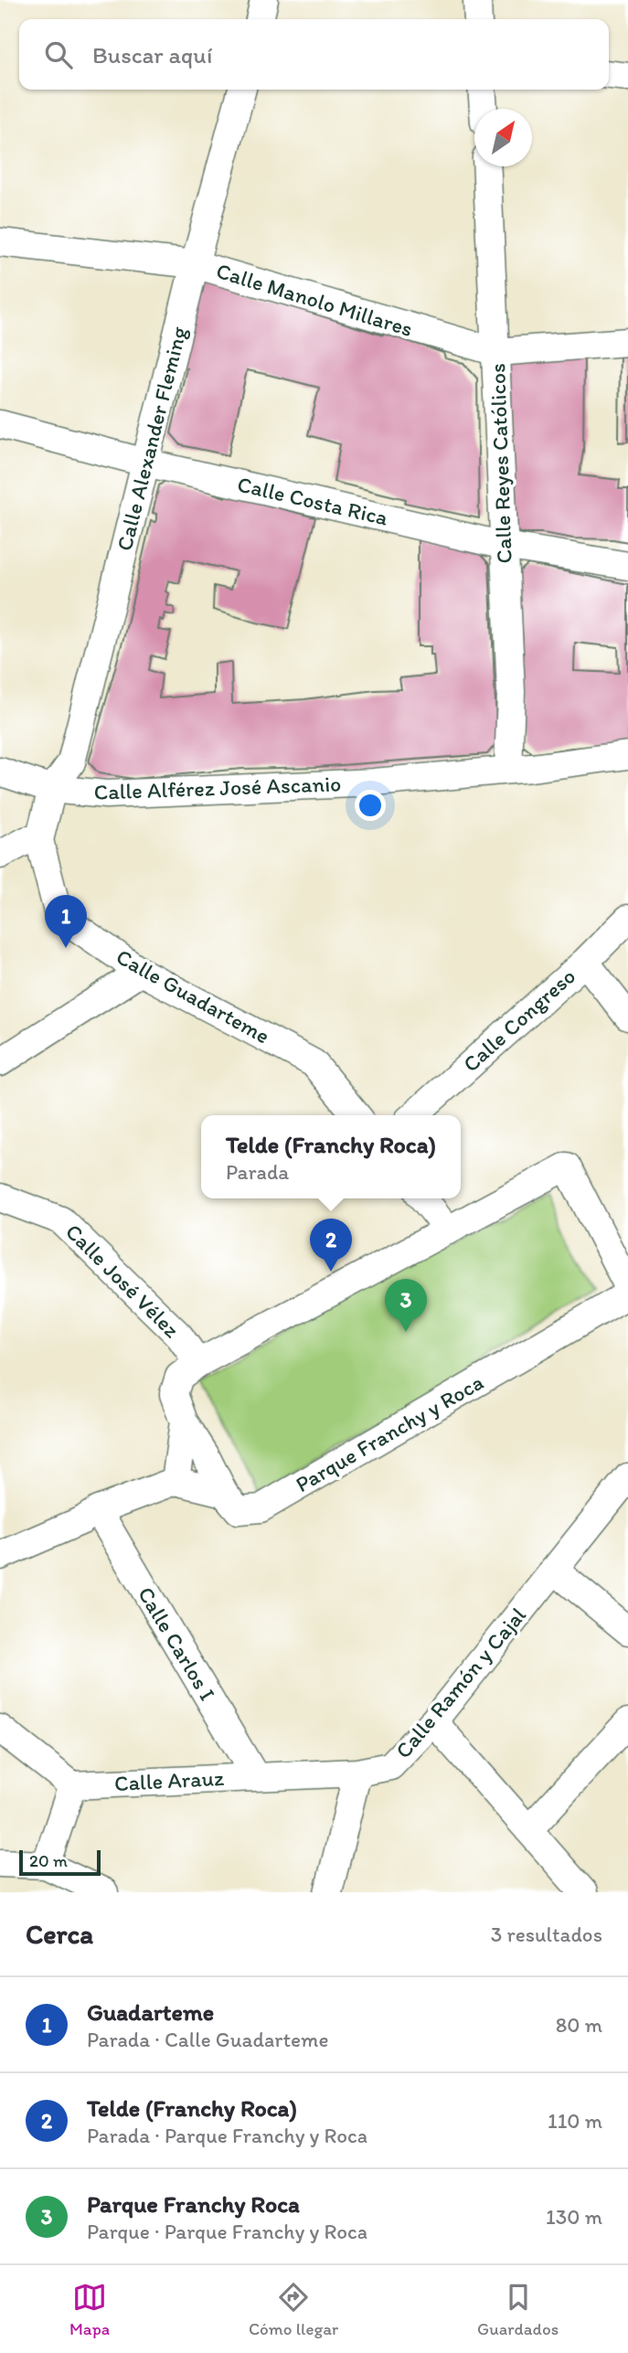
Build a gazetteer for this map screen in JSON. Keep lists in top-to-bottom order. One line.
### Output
{"streets":{"street":["Calle Manolo Millares","Calle Alexander Fleming","Calle Reyes Católicos","Calle Costa Rica","Calle Alférez José Ascanio","Calle Guadarteme","Calle Congreso","Calle José Vélez","Parque Franchy y Roca","Calle Carlos I","Calle Ramón y Cajal","Calle Arauz"]},"crossings":[["Calle Manolo Millares","Calle Alexander Fleming"],["Calle Manolo Millares","Calle Reyes Católicos"],["Calle Alexander Fleming","Calle Costa Rica"],["Calle Alexander Fleming","Calle Alférez José Ascanio"],["Calle Alexander Fleming","Calle Guadarteme"],["Calle Reyes Católicos","Calle Costa Rica"],["Calle Reyes Católicos","Calle Alférez José Ascanio"],["Calle Alférez José Ascanio","Calle Guadarteme"],["Calle José Vélez","Parque Franchy y Roca"],["Calle Carlos I","Calle Arauz"],["Calle Ramón y Cajal","Calle Arauz"]],"scale_bar":"20 m","north":"top right","page":{"search":"Buscar aquí","pins":["1","2","3"],"popup":["Telde (Franchy Roca)","Parada"],"scale":"20 m","heading":["Cerca","3 resultados"],"list":[{"mark":"1","name":"Guadarteme","note":"Parada · Calle Guadarteme","value":"80 m"},{"mark":"2","name":"Telde (Franchy Roca)","note":"Parada · Parque Franchy y Roca","value":"110 m"},{"mark":"3","name":"Parque Franchy Roca","note":"Parque · Parque Franchy y Roca","value":"130 m"}],"nav":["Mapa","Cómo llegar","Guardados"]}}
